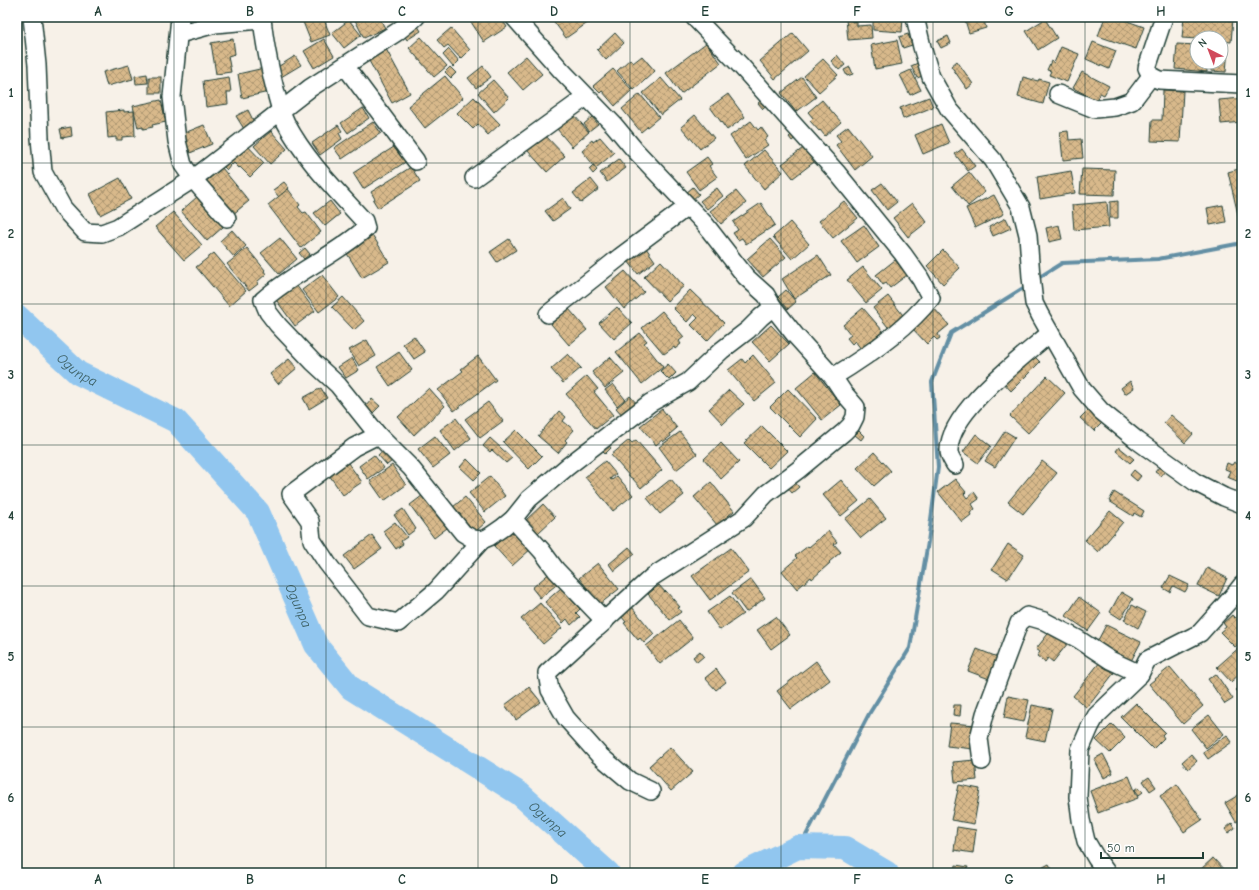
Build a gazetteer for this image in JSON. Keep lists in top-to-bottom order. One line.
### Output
{"water":["Ogunpa"],"scale_bar":"50 m","north":"top left","grid":{"columns":["A","B","C","D","E","F","G","H"],"rows":["1","2","3","4","5","6"]}}
